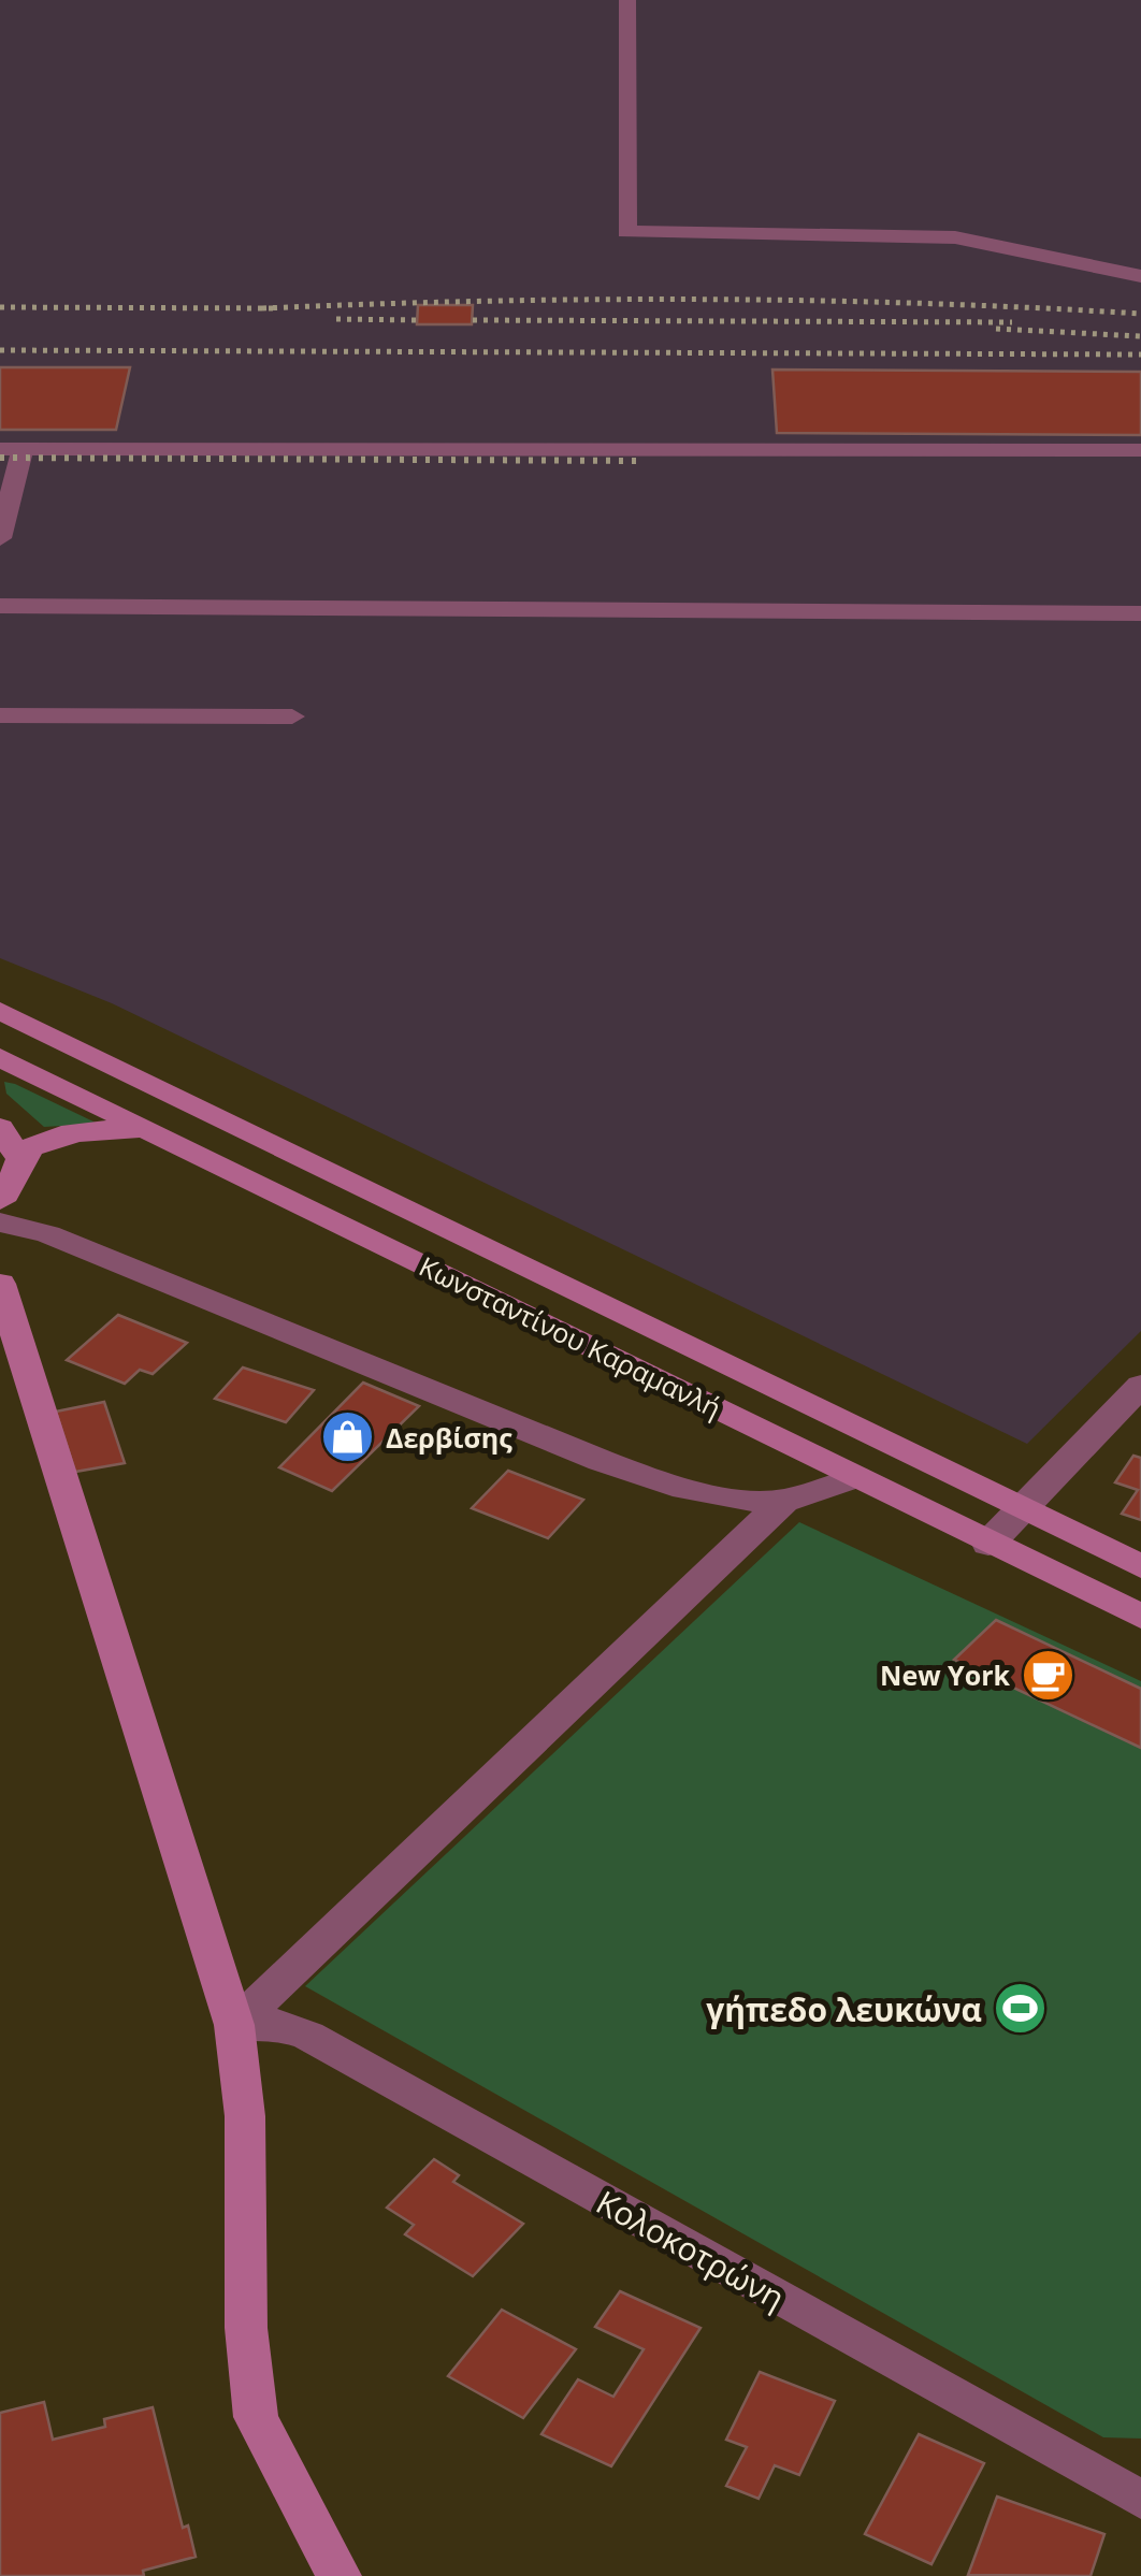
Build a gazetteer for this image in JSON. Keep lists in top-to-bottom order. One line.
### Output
{"streets":{"main road":["Κωνσταντίνου Καραμανλή"],"street":["Κολοκοτρώνη"]},"places":{"shop":["Δερβίσης"],"cafe":["New York"],"sports":["γήπεδο λευκώνα"]}}
